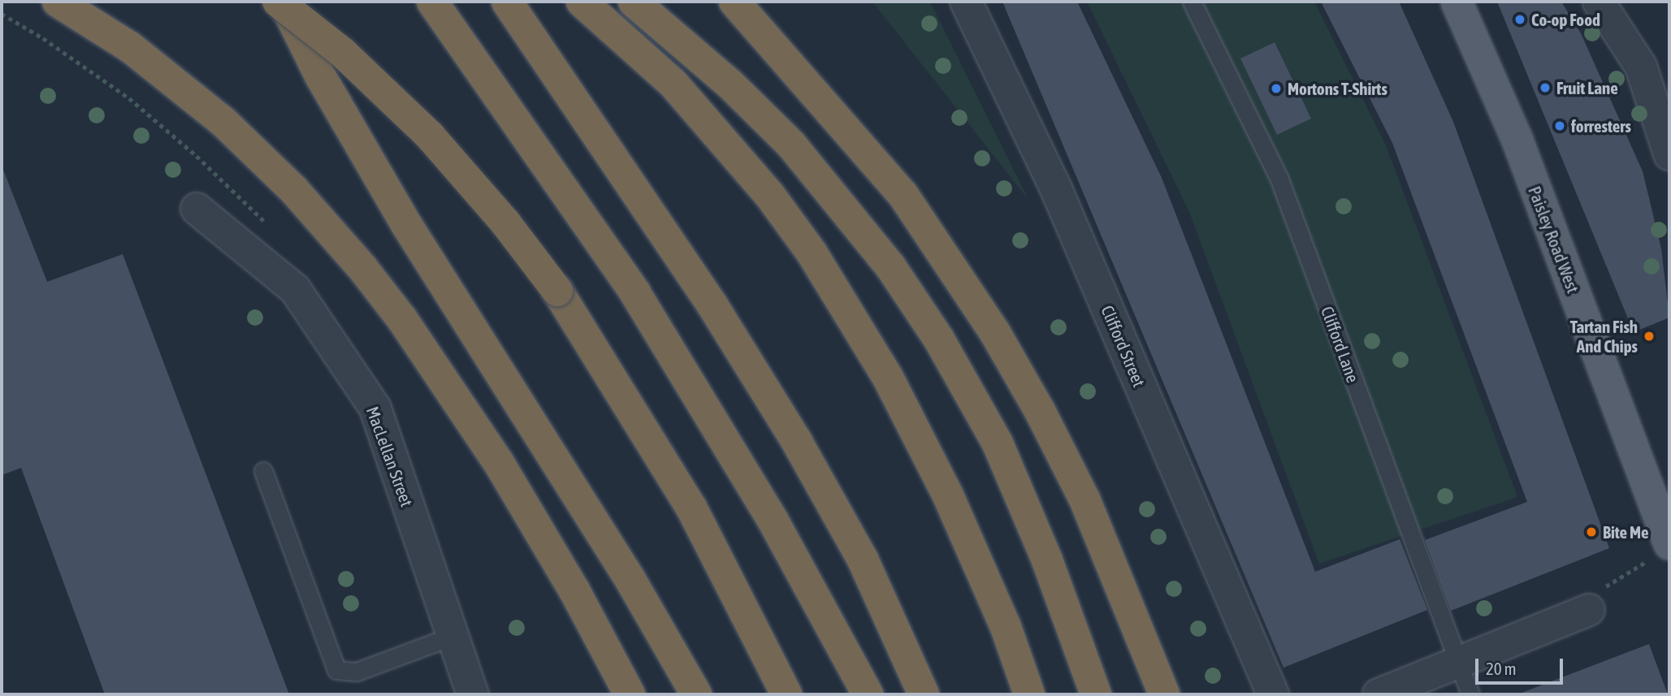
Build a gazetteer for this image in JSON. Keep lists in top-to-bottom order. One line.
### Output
{"streets":{"main road":["Paisley Road West"],"street":["Clifford Street","MacLellan Street"],"lane":["Clifford Lane"]},"places":["Co-op Food","Fruit Lane","Mortons T-Shirts","forresters","Tartan Fish And Chips","Bite Me"],"scale_bar":"20 m"}
